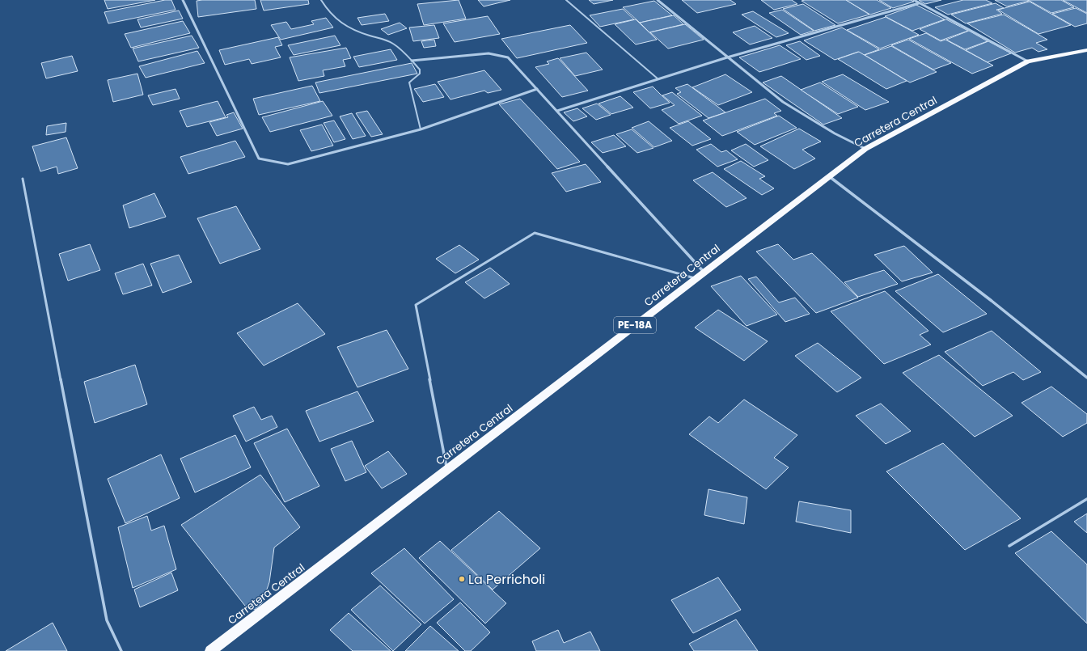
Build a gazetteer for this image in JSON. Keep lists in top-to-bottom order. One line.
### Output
{"streets":{"highway":["Carretera Central","PE-18A"]},"places":["La Perricholi"]}
